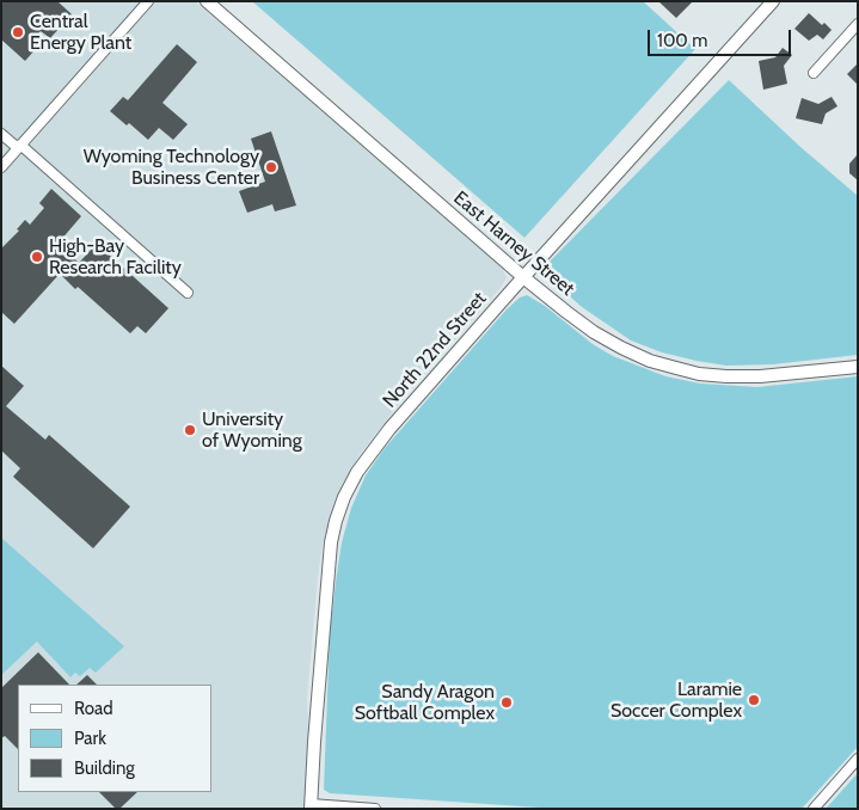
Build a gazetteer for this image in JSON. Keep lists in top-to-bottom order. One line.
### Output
{"streets":{"street":["East Harney Street","North 22nd Street"]},"crossings":[["East Harney Street","North 22nd Street"]],"places":["Central Energy Plant","Wyoming Technology Business Center","High-Bay Research Facility","University of Wyoming","Laramie Soccer Complex","Sandy Aragon Softball Complex"],"legend":["Road","Park","Building"],"scale_bar":"100 m"}
